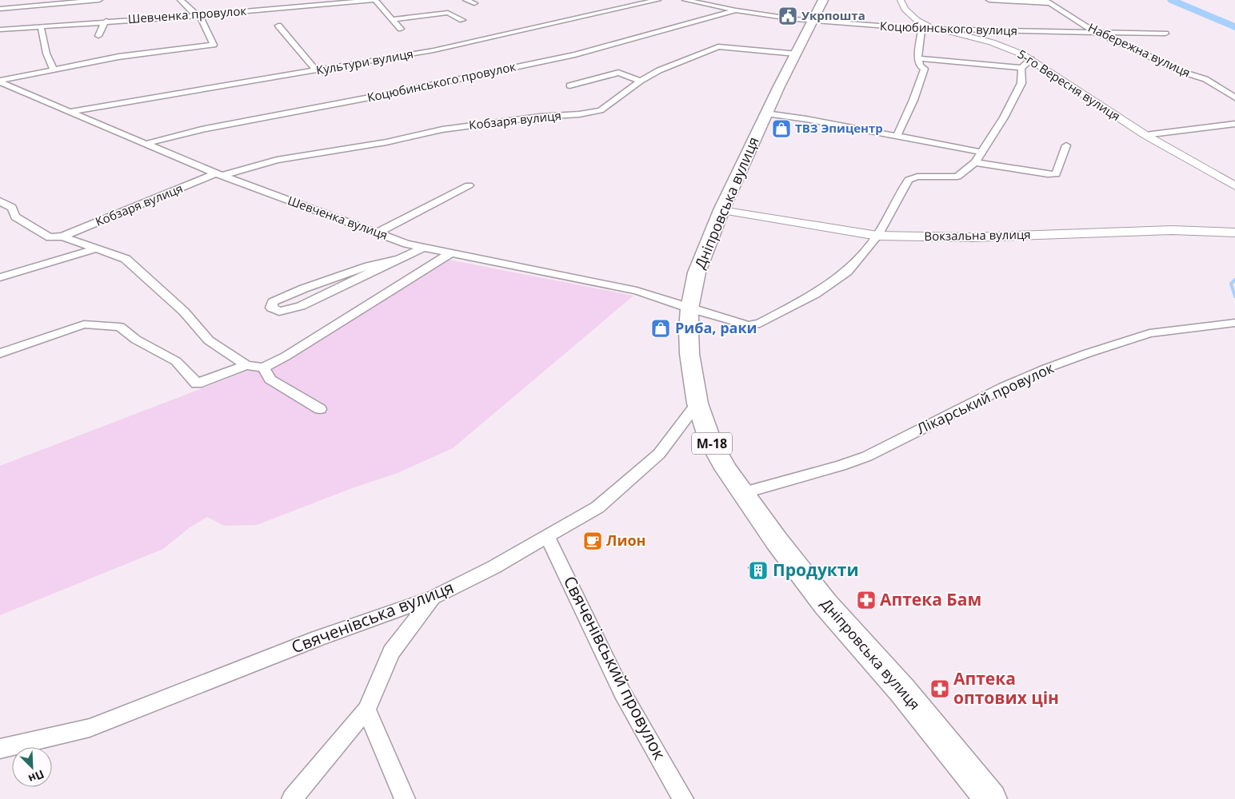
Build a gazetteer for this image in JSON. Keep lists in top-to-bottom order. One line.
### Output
{"streets":{"highway":["Дніпровська вулиця","М-18"],"street":["Шевченка провулок","Коцюбинського вулиця","Набережна вулиця","Культури вулиця","Коцюбинського провулок","5-го Вересня вулиця","Кобзаря вулиця","Шевченка вулиця","Вокзальна вулиця","Лікарський провулок","Свяченівська вулиця","Свяченівський провулок"]},"crossings":[["Коцюбинського вулиця","Набережна вулиця"],["Коцюбинського вулиця","Коцюбинського провулок"],["Коцюбинського вулиця","5-го Вересня вулиця"],["Коцюбинського вулиця","Дніпровська вулиця"],["Культури вулиця","Шевченка вулиця"],["Коцюбинського провулок","Шевченка вулиця"],["Кобзаря вулиця","Дніпровська вулиця"],["Кобзаря вулиця","Шевченка вулиця"],["Дніпровська вулиця","Шевченка вулиця"],["Дніпровська вулиця","Вокзальна вулиця"],["Дніпровська вулиця","Лікарський провулок"],["Дніпровська вулиця","Свяченівська вулиця"],["Свяченівська вулиця","Свяченівський провулок"]],"places":{"public building":["Укрпошта"],"shop":["ТВЗ Эпицентр","Риба, раки"],"cafe":["Лион"],"building":["Продукти"],"pharmacy":["Аптека Бам","Аптека оптових цін"]},"north":"bottom right"}
